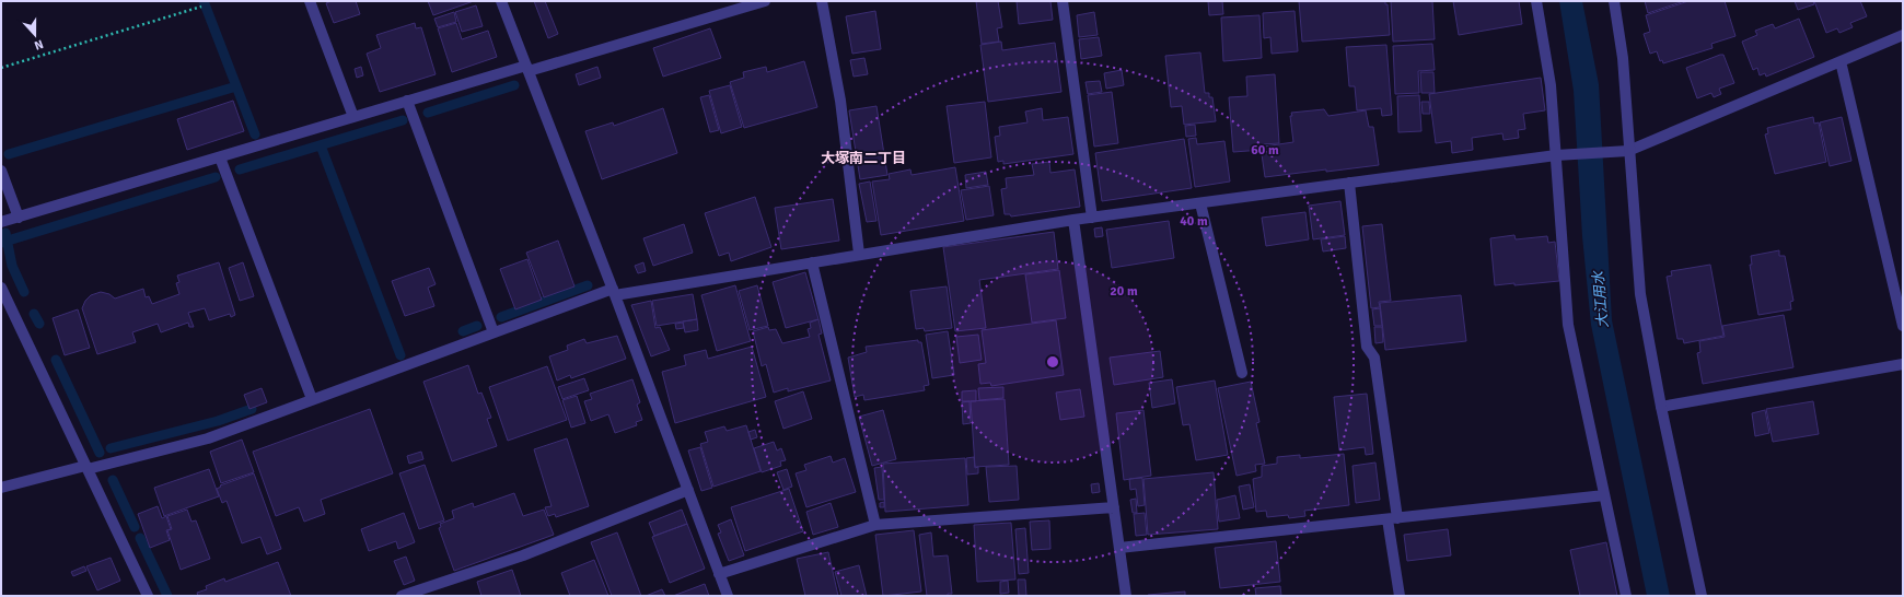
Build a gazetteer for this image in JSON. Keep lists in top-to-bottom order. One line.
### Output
{"districts":["大塚南二丁目"],"water":["大江用水"],"north":"bottom","rings":["60 m","40 m","20 m"]}
